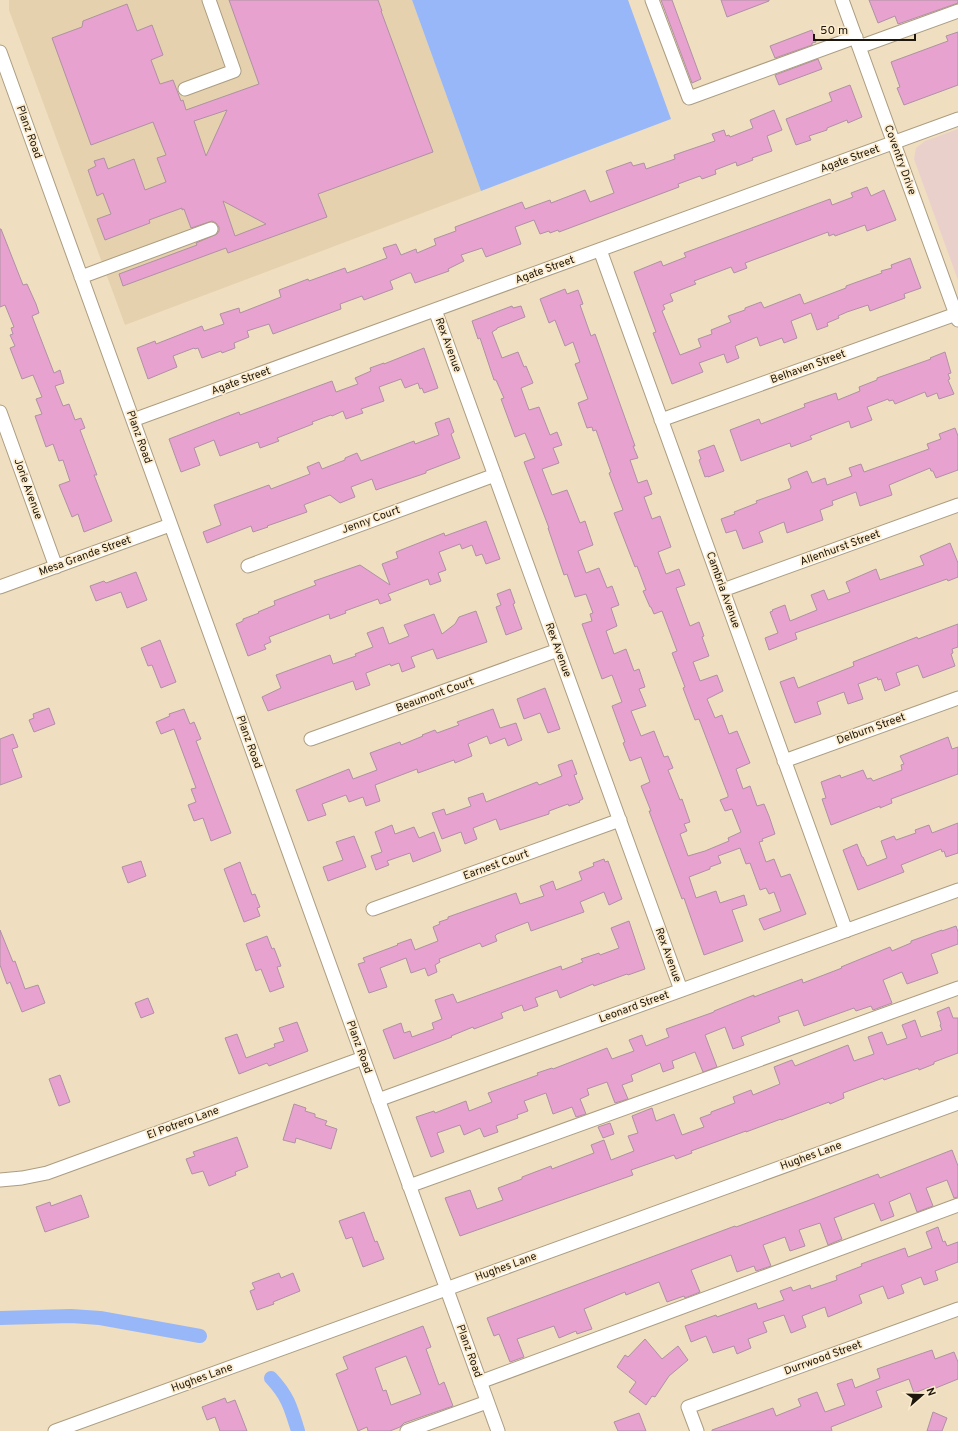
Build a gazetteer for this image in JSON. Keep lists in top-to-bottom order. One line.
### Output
{"streets":{"street":["Planz Road","Agate Street","Coventry Drive","Rex Avenue","Belhaven Street","Jorie Avenue","Jenny Court","Allenhurst Street","Mesa Grande Street","Cambria Avenue","Beaumont Court","Delburn Street","Earnest Court","Leonard Street","El Potrero Lane","Hughes Lane","Durrwood Street"]},"crossings":[["Planz Road","Agate Street"],["Planz Road","Mesa Grande Street"],["Planz Road","Leonard Street"],["Planz Road","El Potrero Lane"],["Planz Road","Hughes Lane"],["Agate Street","Coventry Drive"],["Agate Street","Rex Avenue"],["Agate Street","Cambria Avenue"],["Coventry Drive","Belhaven Street"],["Rex Avenue","Jenny Court"],["Rex Avenue","Beaumont Court"],["Rex Avenue","Earnest Court"],["Rex Avenue","Leonard Street"],["Belhaven Street","Cambria Avenue"],["Jorie Avenue","Mesa Grande Street"],["Allenhurst Street","Cambria Avenue"],["Cambria Avenue","Delburn Street"],["Cambria Avenue","Leonard Street"]],"scale_bar":"50 m","north":"right"}
